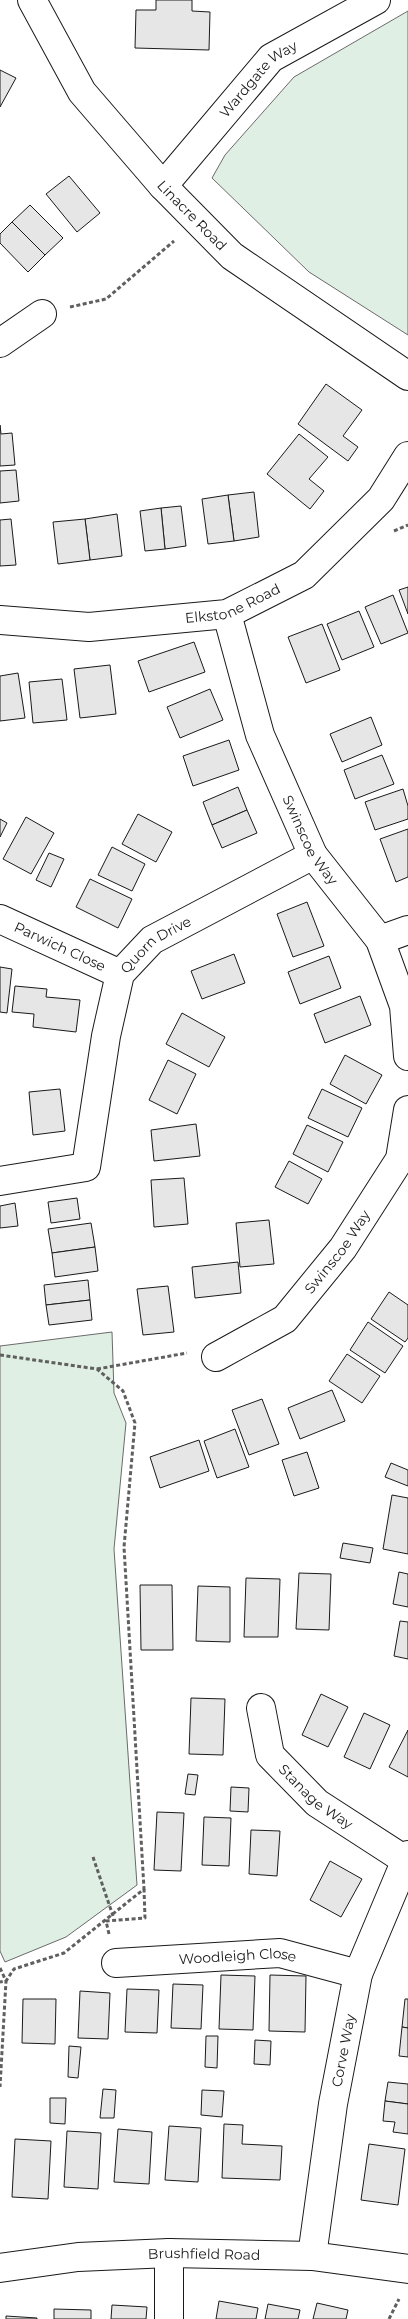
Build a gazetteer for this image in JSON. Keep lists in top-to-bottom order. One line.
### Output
{"streets":{"street":["Wardgate Way","Linacre Road","Elkstone Road","Swinscoe Way","Parwich Close","Quorn Drive","Stanage Way","Woodleigh Close","Corve Way","Brushfield Road"]},"crossings":[["Wardgate Way","Linacre Road"],["Elkstone Road","Swinscoe Way"],["Swinscoe Way","Quorn Drive"],["Parwich Close","Quorn Drive"],["Stanage Way","Corve Way"],["Woodleigh Close","Corve Way"],["Corve Way","Brushfield Road"]]}
